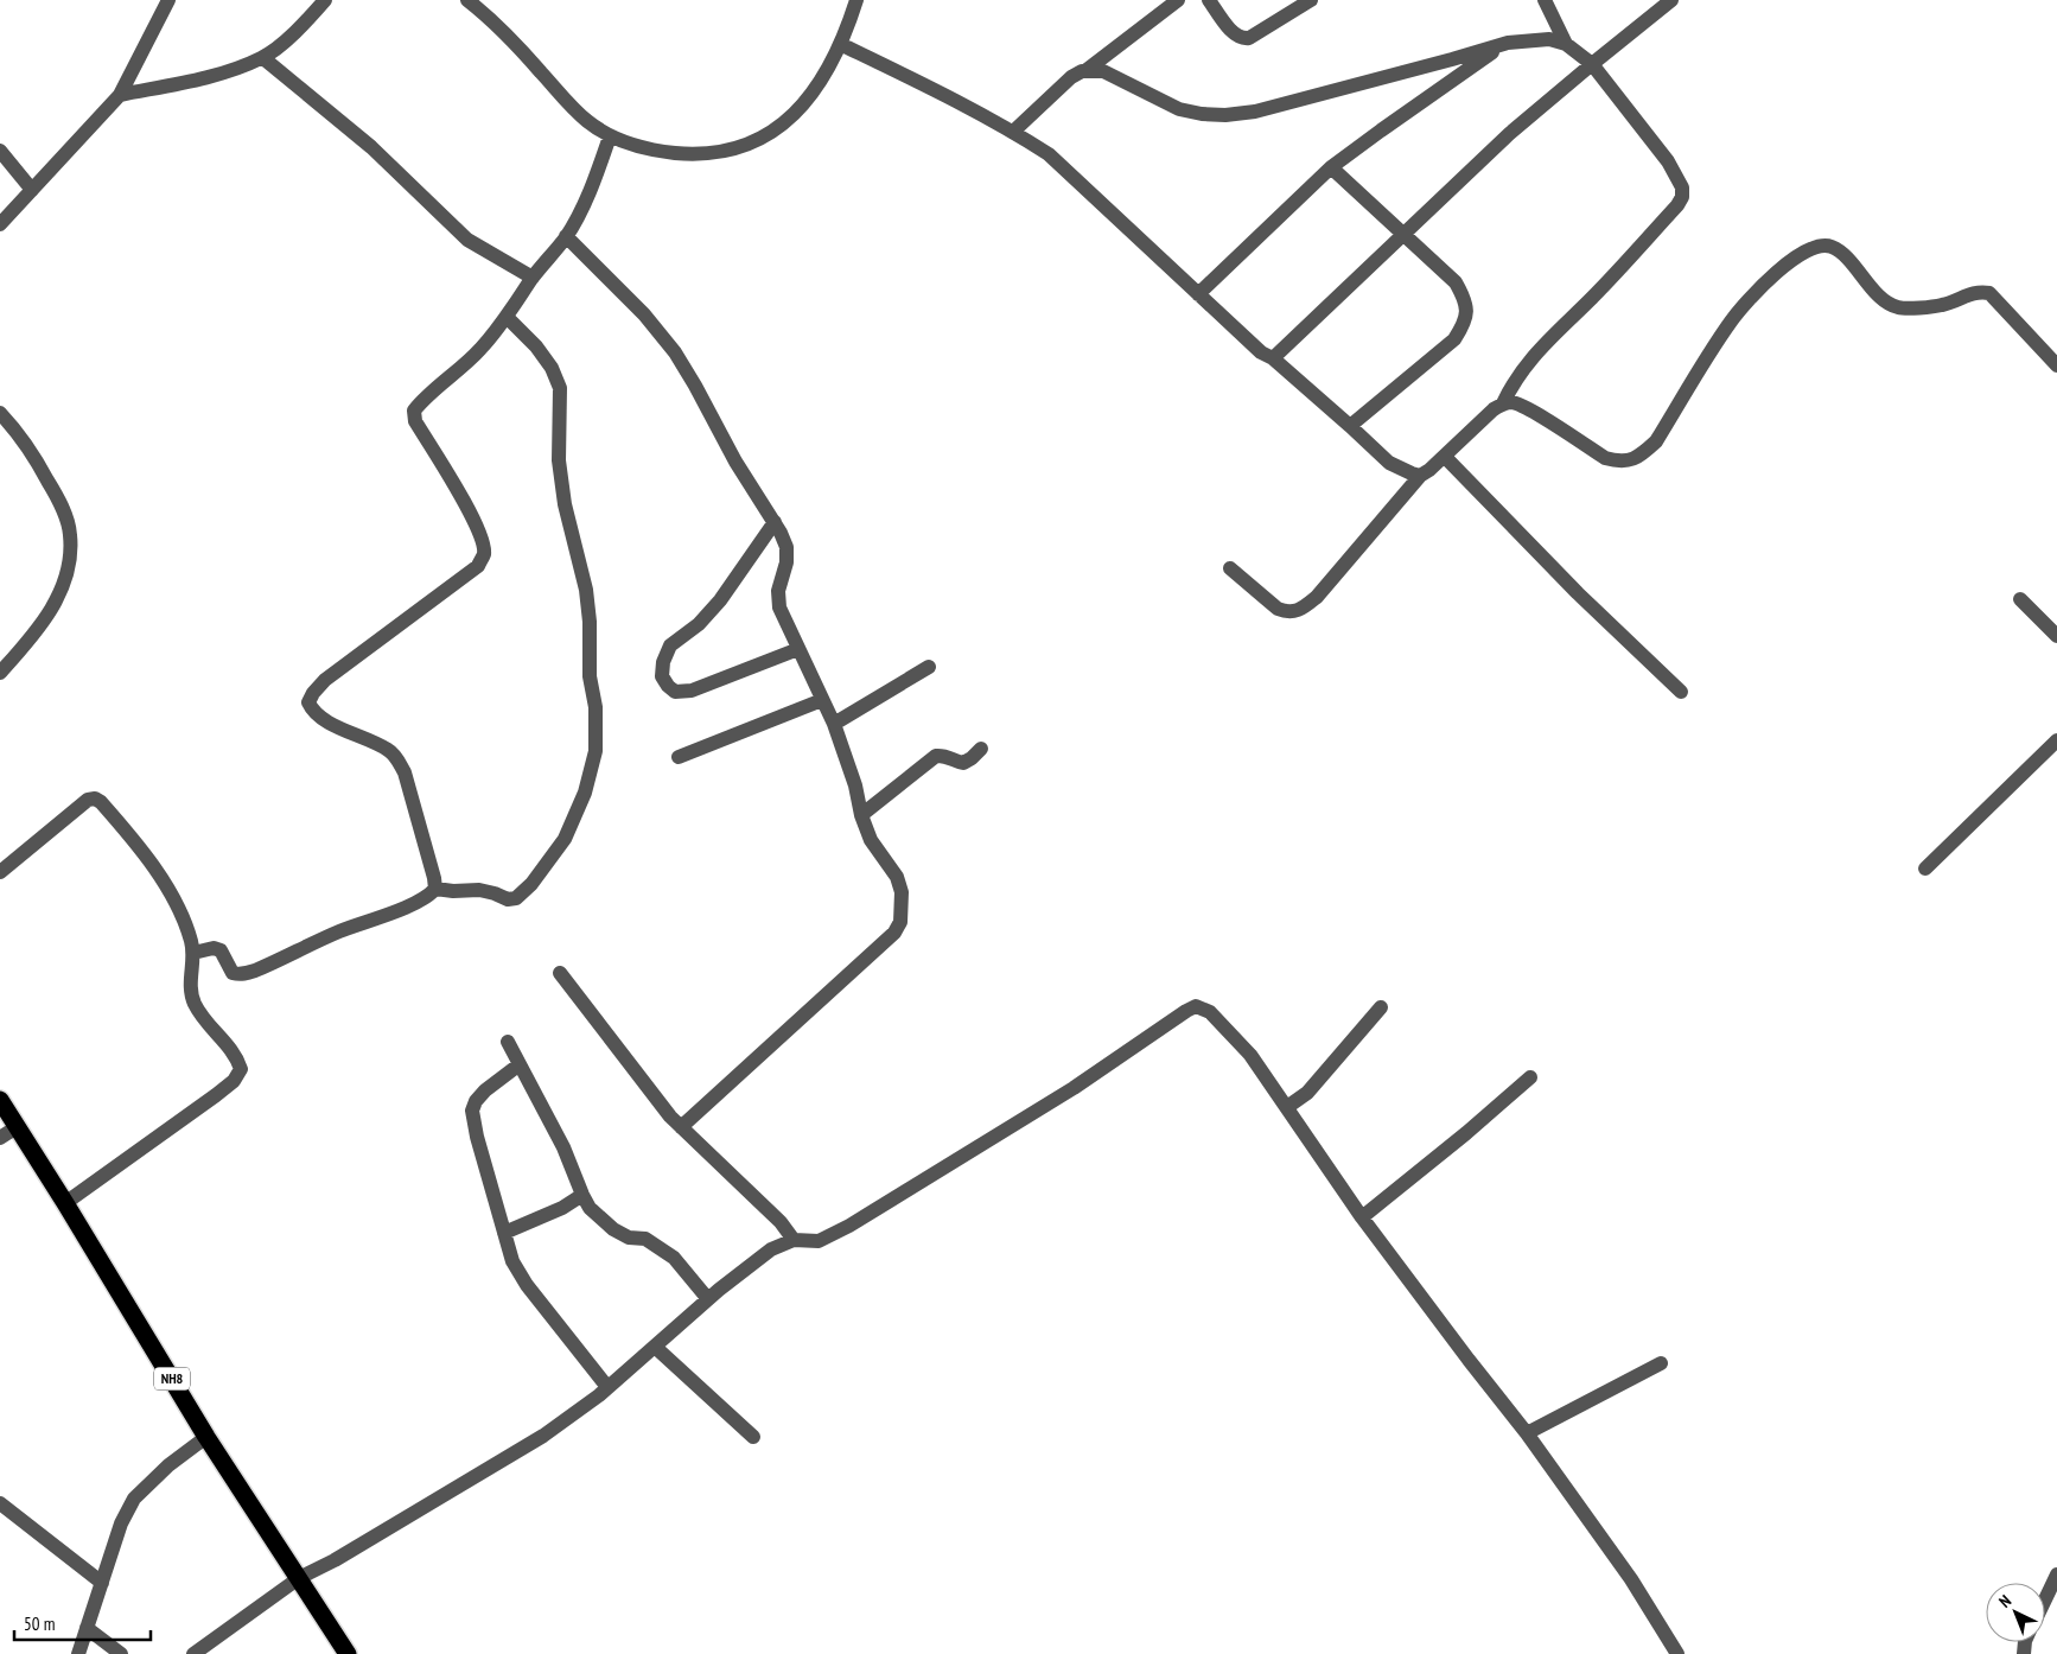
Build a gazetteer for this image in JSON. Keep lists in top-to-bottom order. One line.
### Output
{"streets":{"highway":["NH8"]},"scale_bar":"50 m","north":"top left"}
